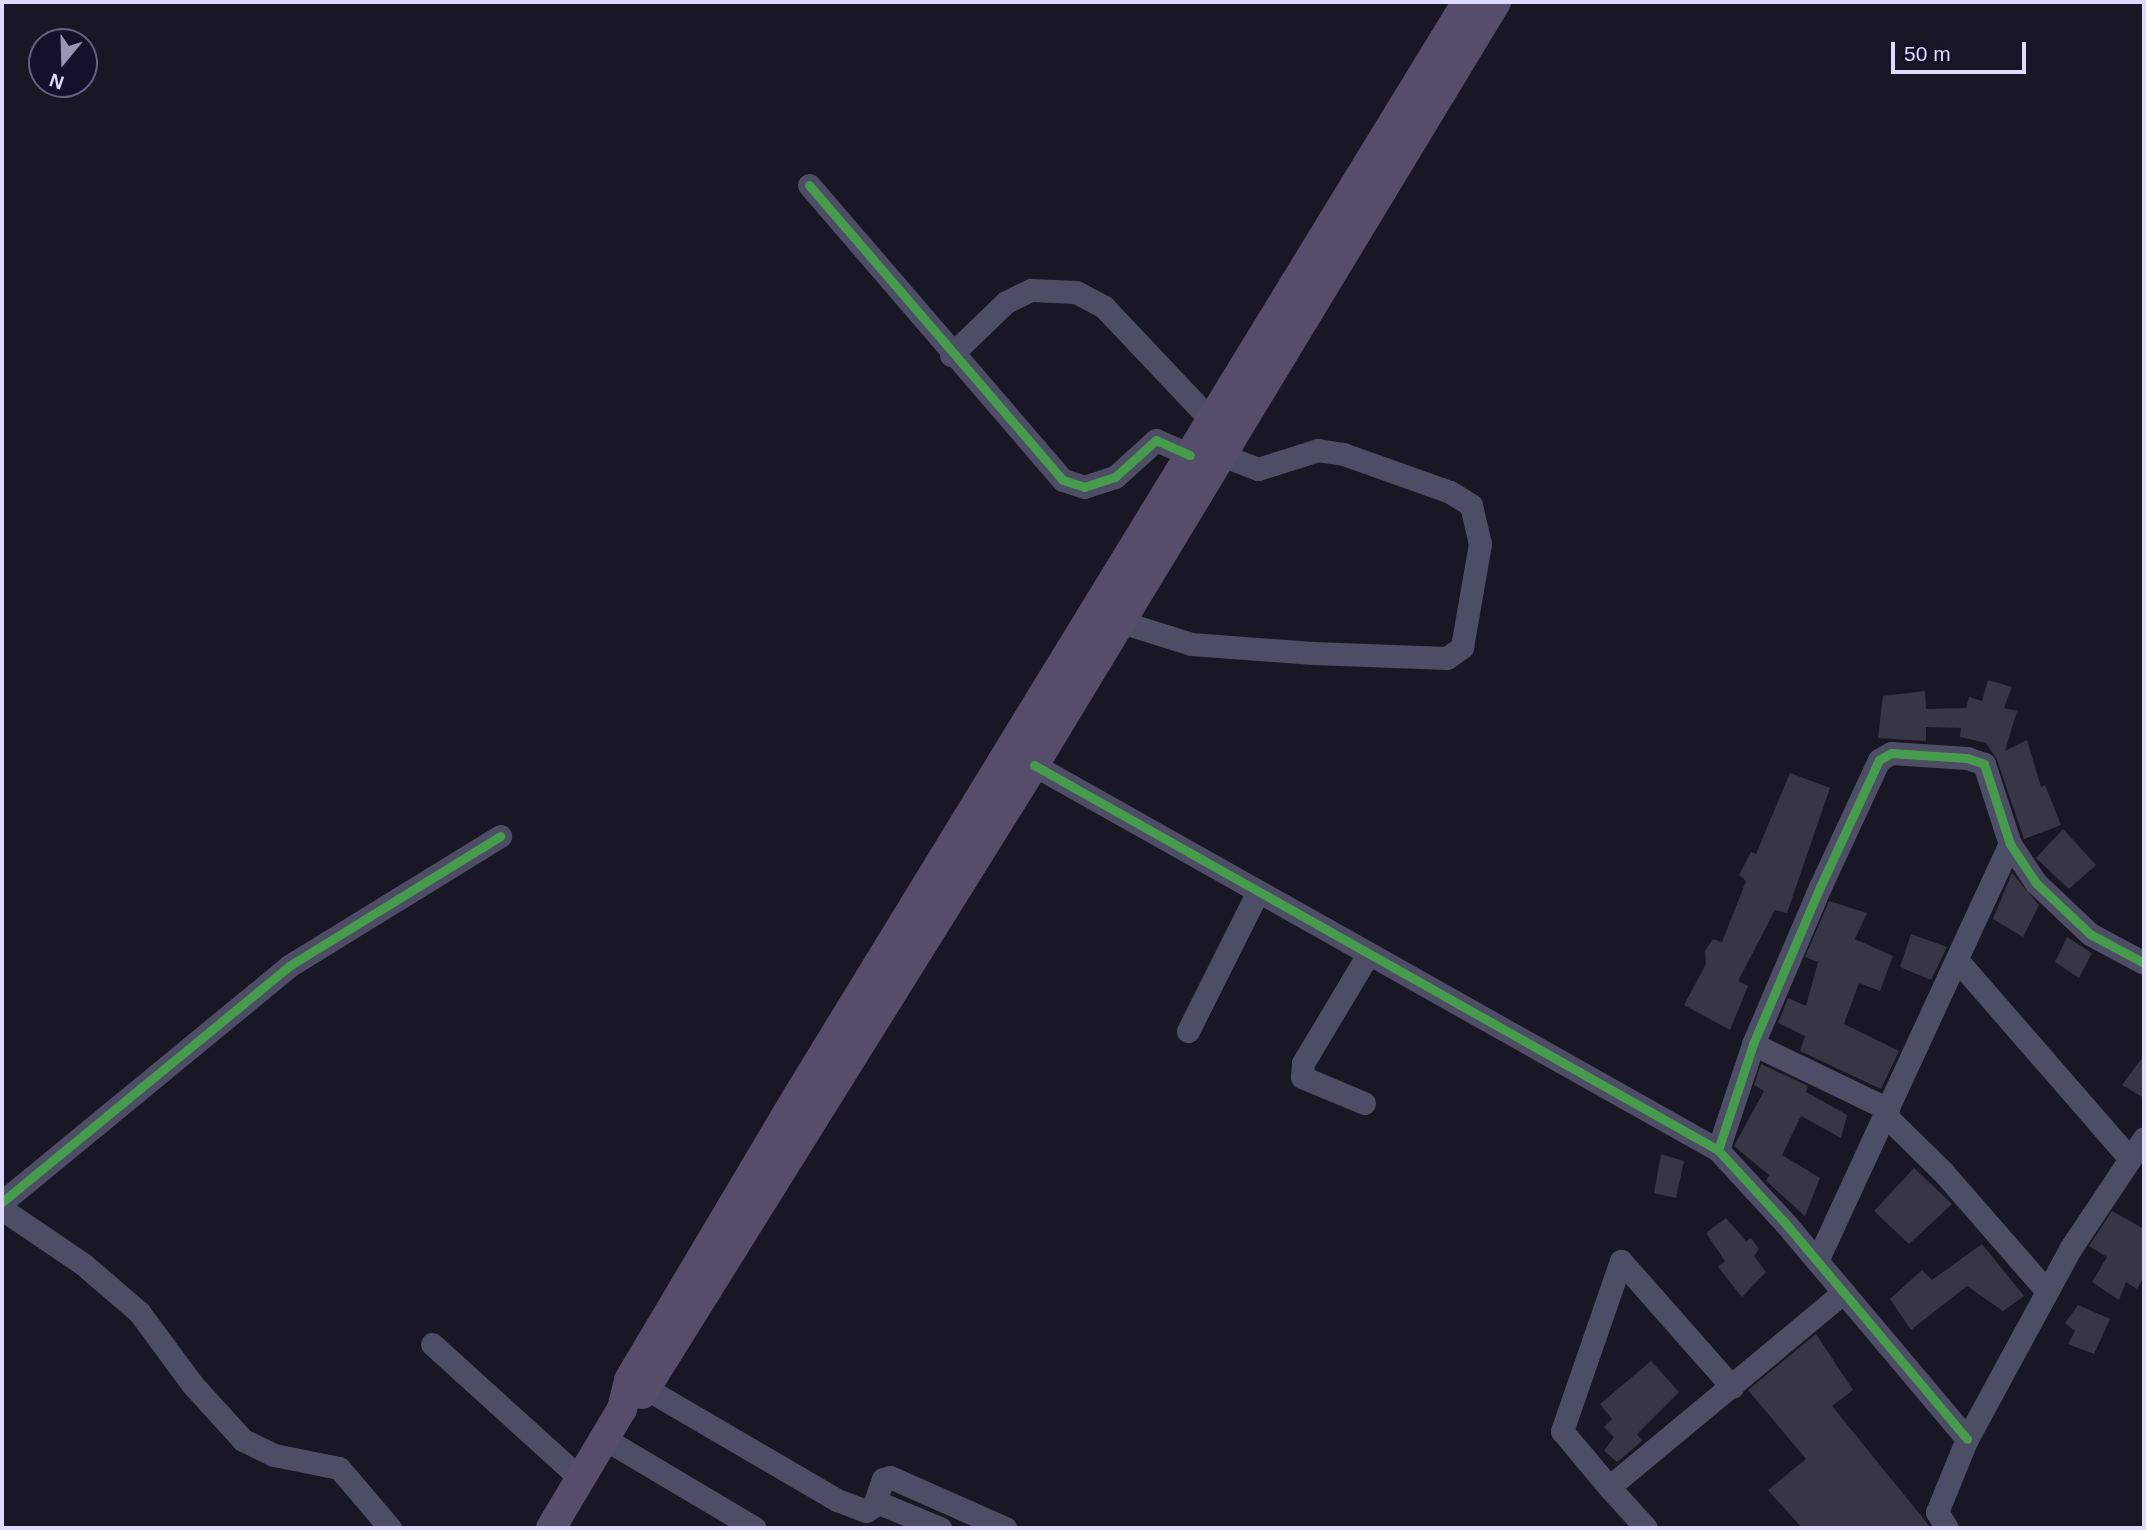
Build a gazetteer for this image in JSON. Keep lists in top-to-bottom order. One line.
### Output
{"scale_bar":"50 m","north":"bottom"}
